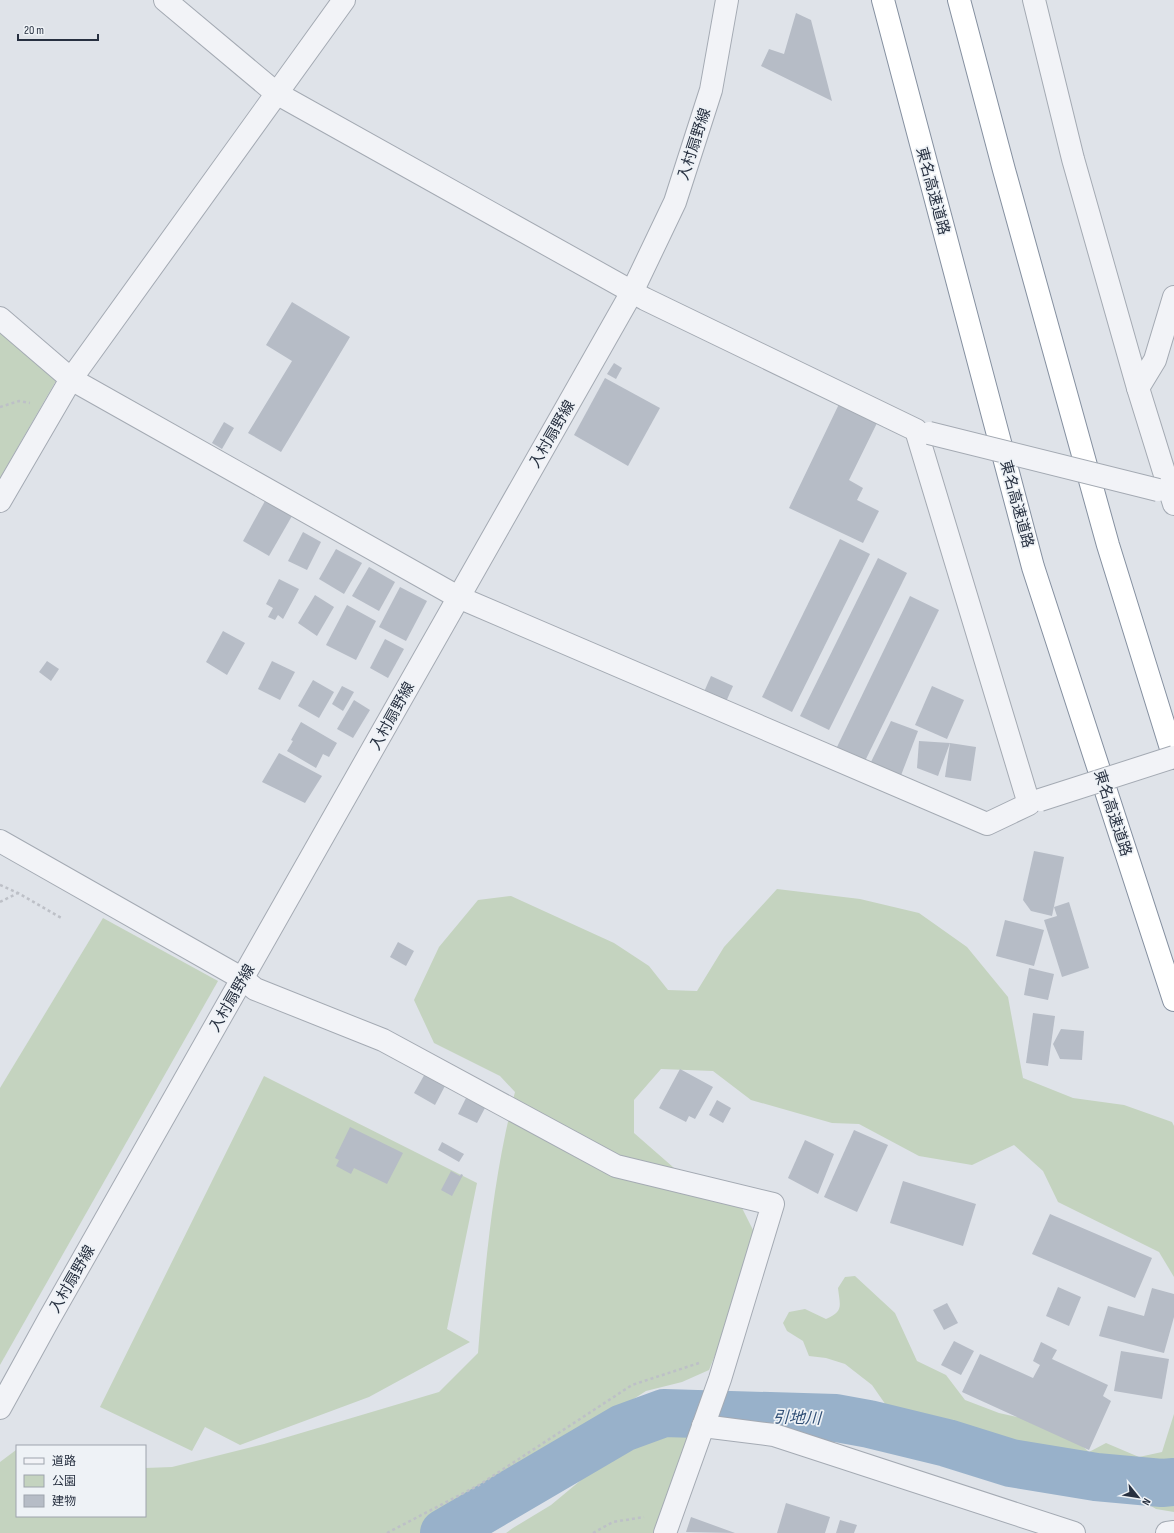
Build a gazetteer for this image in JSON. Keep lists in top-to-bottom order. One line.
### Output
{"streets":{"highway":["東名高速道路"],"street":["入村扇野線"]},"water":["引地川"],"legend":["道路","公園","建物"],"scale_bar":"20 m","north":"bottom right"}
